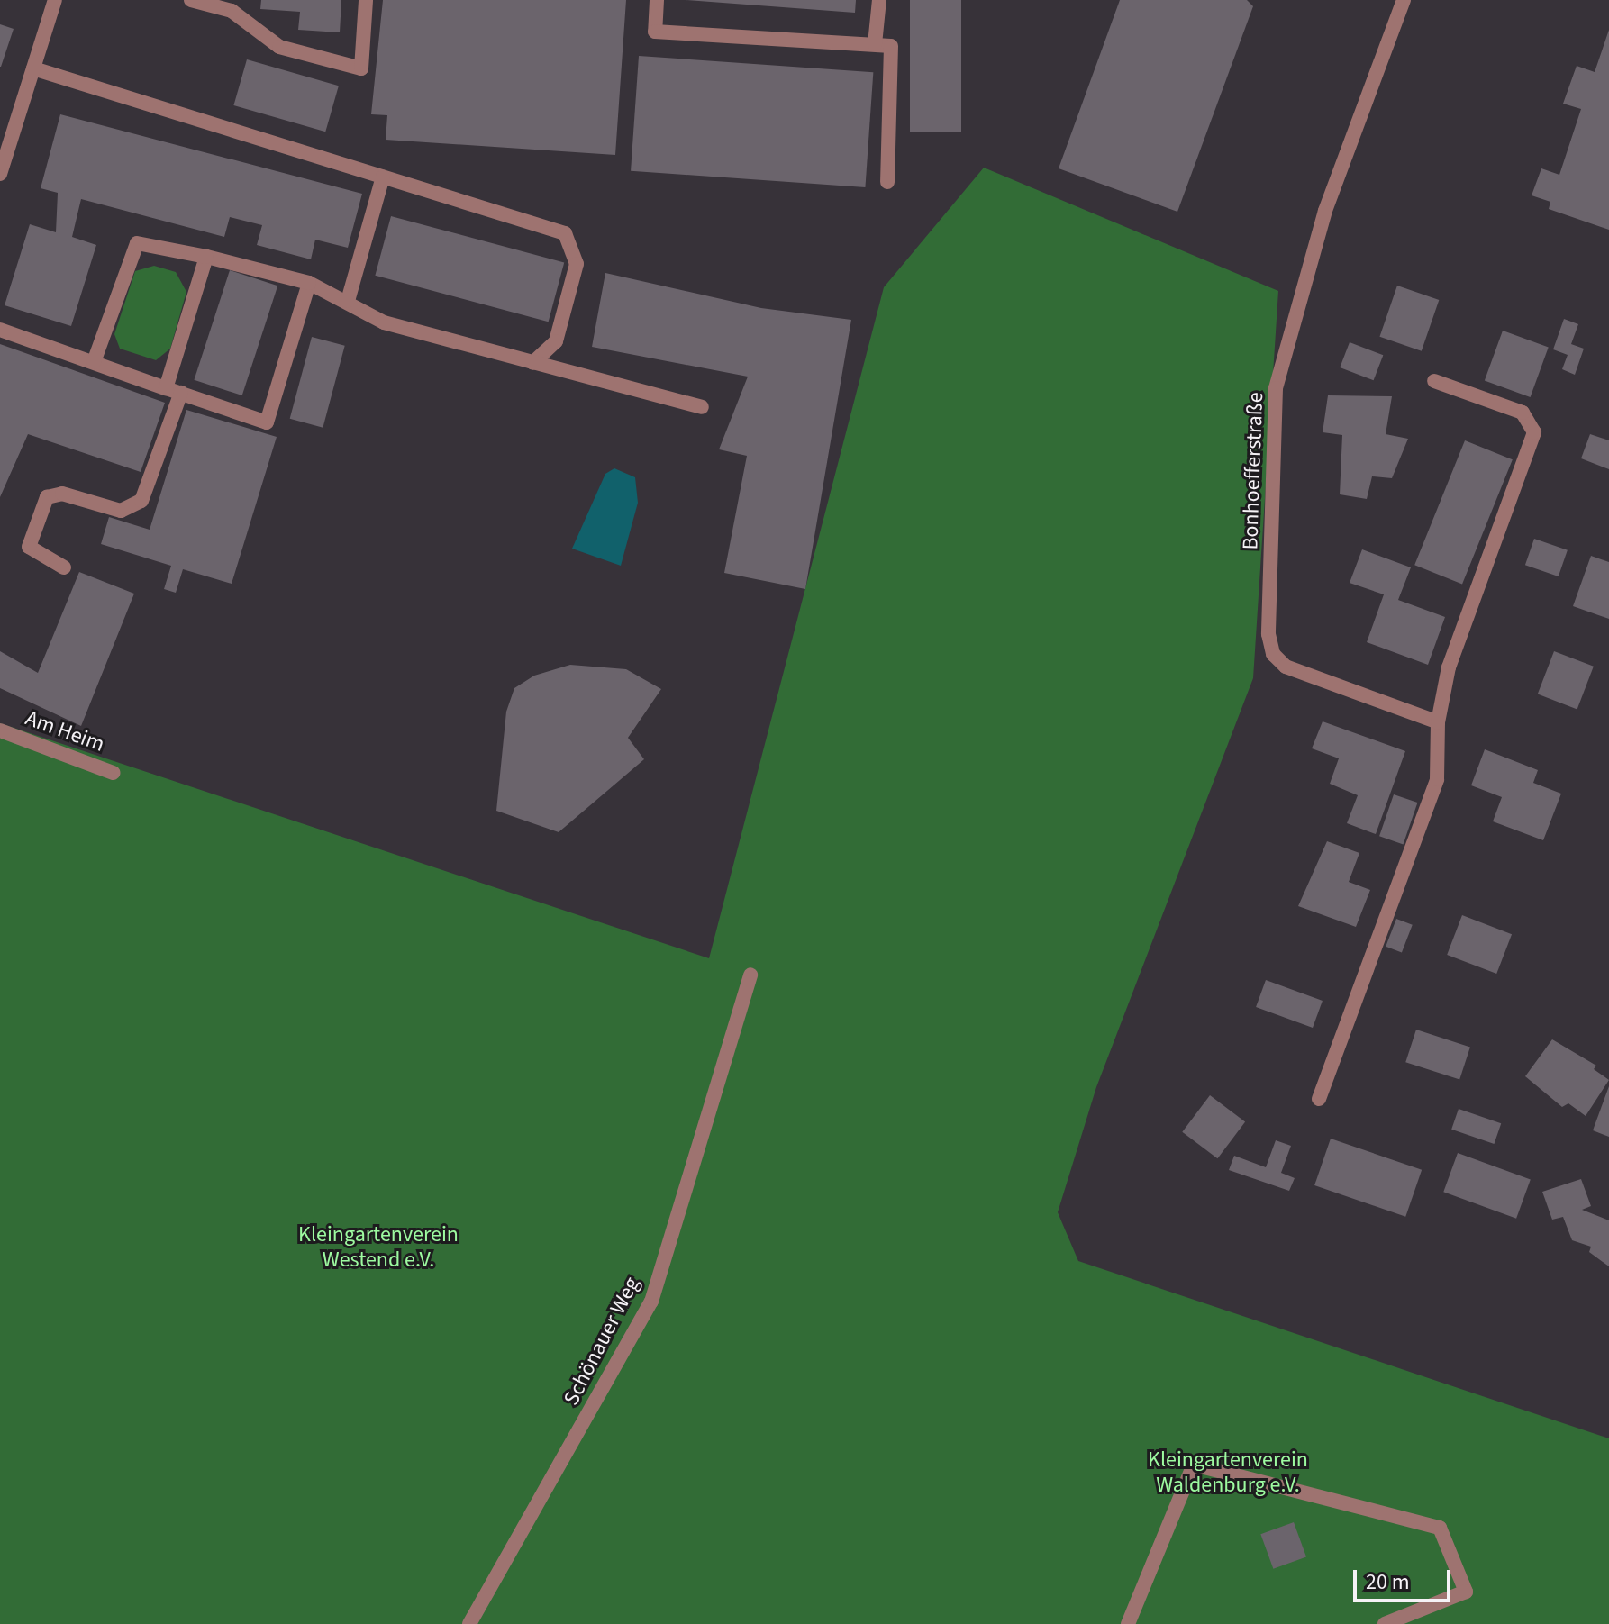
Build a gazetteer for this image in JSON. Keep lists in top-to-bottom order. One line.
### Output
{"streets":{"street":["Bonhoefferstraße","Am Heim","Schönauer Weg"]},"parks":["Kleingartenverein Westend e.V.","Kleingartenverein Waldenburg e.V."],"scale_bar":"20 m"}
